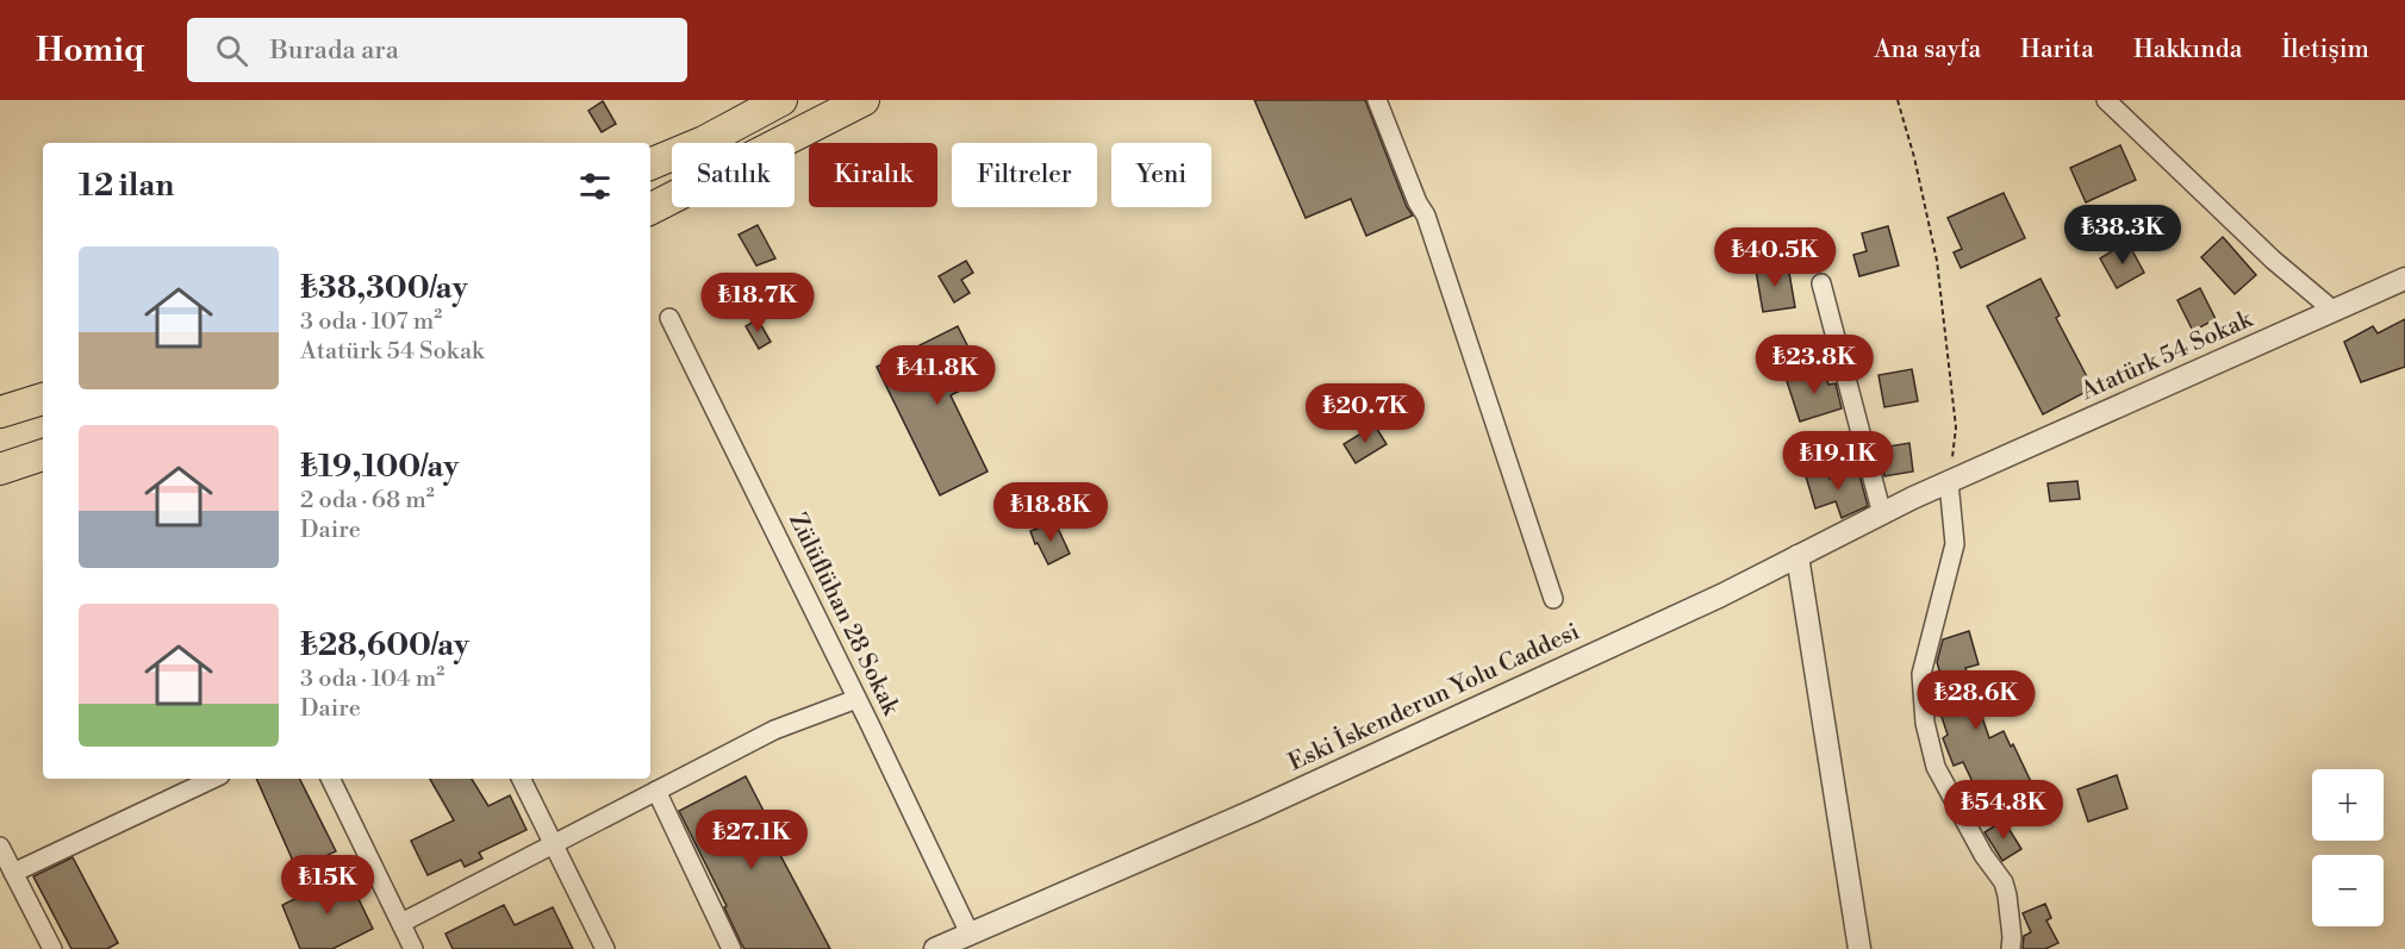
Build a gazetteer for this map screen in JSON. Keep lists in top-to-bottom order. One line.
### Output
{"streets":{"street":["Atatürk 54 Sokak","Zülüflühan 28 Sokak","Eski İskenderun Yolu Caddesi"]},"crossings":[["Atatürk 54 Sokak","Eski İskenderun Yolu Caddesi"],["Zülüflühan 28 Sokak","Eski İskenderun Yolu Caddesi"]],"page":{"header":"Homiq","search":"Burada ara","nav":["Ana sayfa","Harita","Hakkında","İletişim"],"chip":["Satılık","Kiralık","Filtreler","Yeni"],"heading":"12 ilan","price":["₺38.3K","₺40.5K","₺18.7K","₺23.8K","₺41.8K","₺20.7K","₺19.1K","₺18.8K","₺28.6K","₺54.8K","₺27.1K","₺15K"],"list":[{"name":"₺38,300/ay","note":"3 oda · 107 m² · Atatürk 54 Sokak"},{"name":"₺19,100/ay","note":"2 oda · 68 m² · Daire"},{"name":"₺28,600/ay","note":"3 oda · 104 m² · Daire"}],"map_buttons":["+","−"]}}
